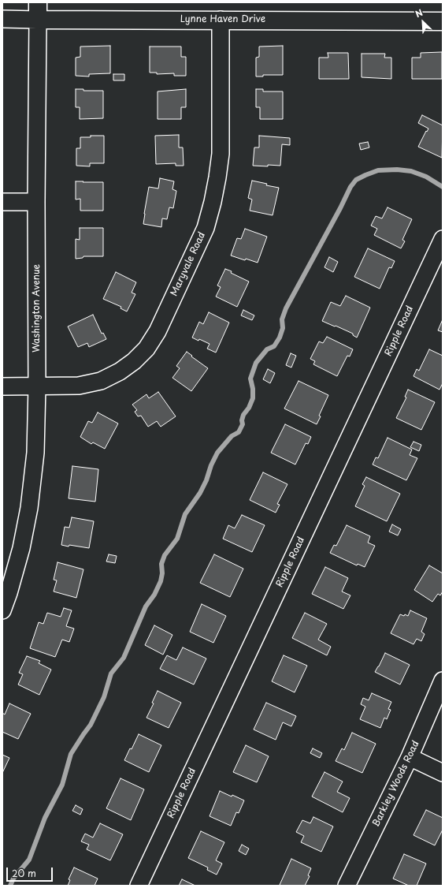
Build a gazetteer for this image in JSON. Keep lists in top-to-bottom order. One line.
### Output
{"streets":{"main road":["Lynne Haven Drive","Washington Avenue"],"street":["Maryvale Road","Ripple Road","Barkley Woods Road"]},"crossings":[["Lynne Haven Drive","Maryvale Road"],["Lynne Haven Drive","Washington Avenue"],["Maryvale Road","Washington Avenue"]],"scale_bar":"20 m","north":"top left"}
